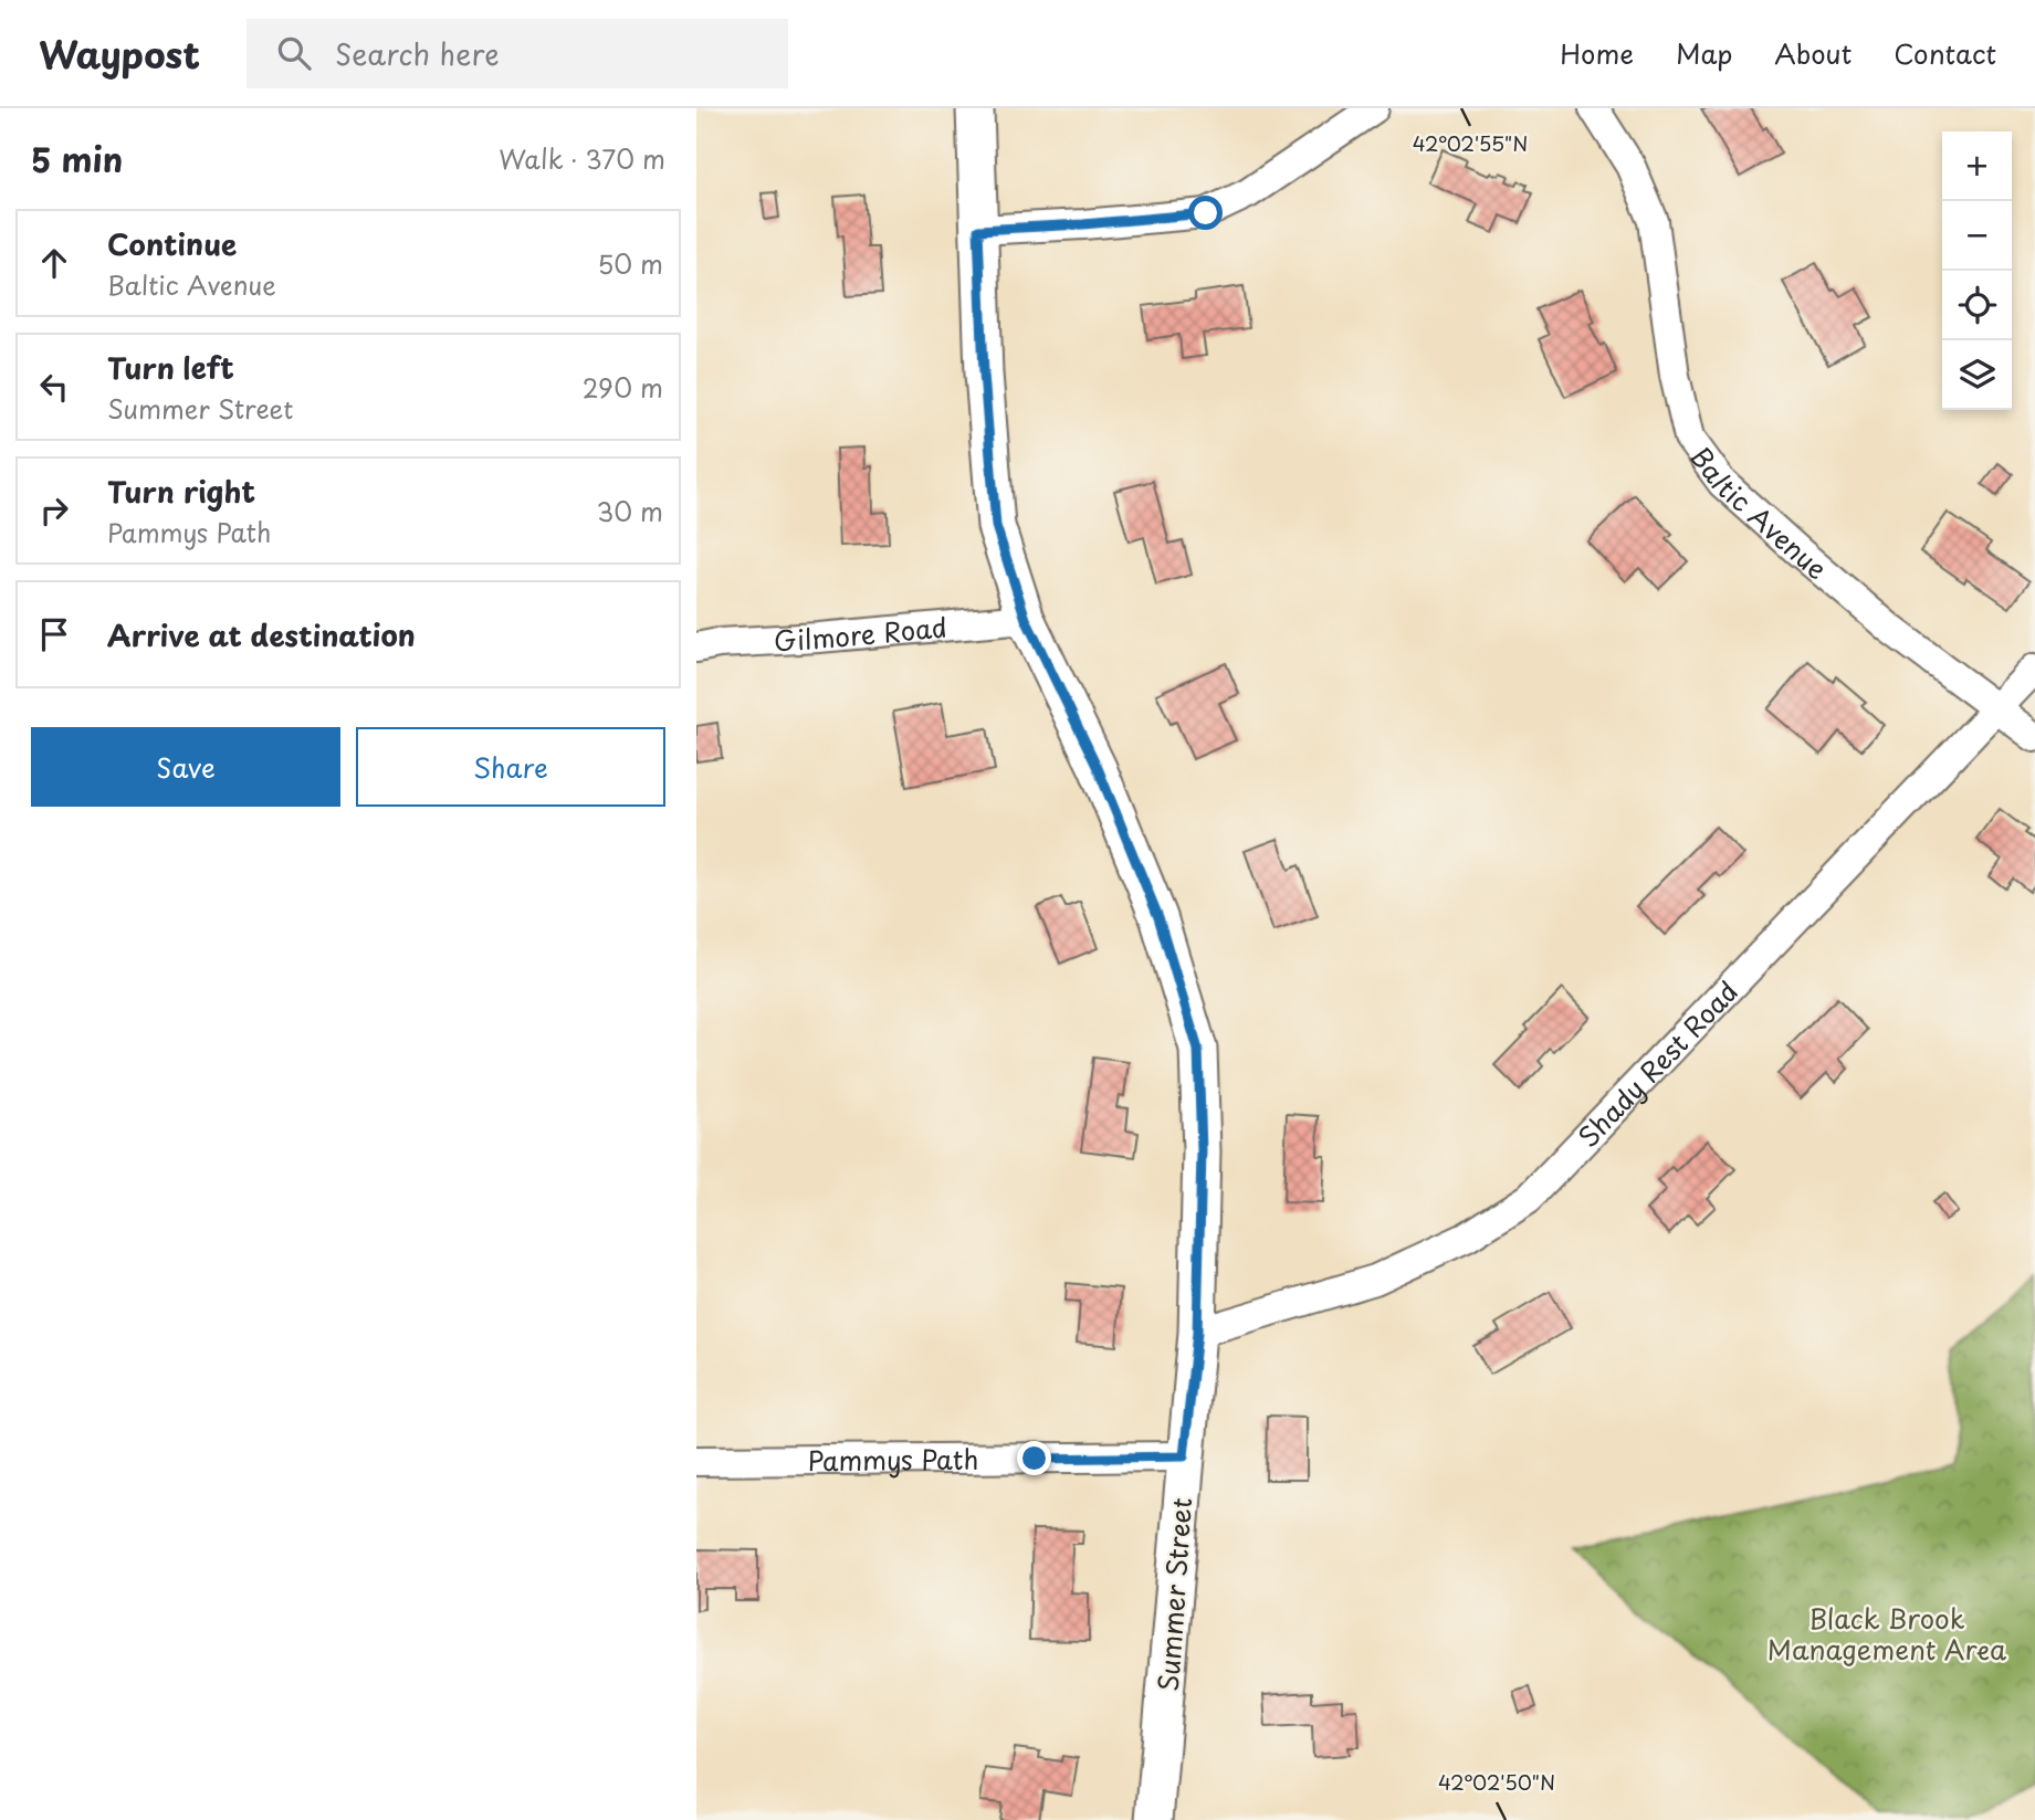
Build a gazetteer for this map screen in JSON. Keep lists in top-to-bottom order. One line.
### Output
{"streets":{"street":["Baltic Avenue","Gilmore Road","Shady Rest Road","Pammys Path","Summer Street"]},"crossings":[["Baltic Avenue","Shady Rest Road"],["Gilmore Road","Summer Street"],["Shady Rest Road","Summer Street"],["Pammys Path","Summer Street"]],"parks":["Black Brook Management Area"],"page":{"header":"Waypost","search":"Search here","nav":["Home","Map","About","Contact"],"heading":["5 min","Walk · 370 m"],"map_buttons":["+","−"],"list":[["Continue","Baltic Avenue","50 m"],["Turn left","Summer Street","290 m"],["Turn right","Pammys Path","30 m"],"Arrive at destination"],"buttons":["Save","Share"]},"coordinates":["42°02'55\"N","42°02'50\"N"]}
